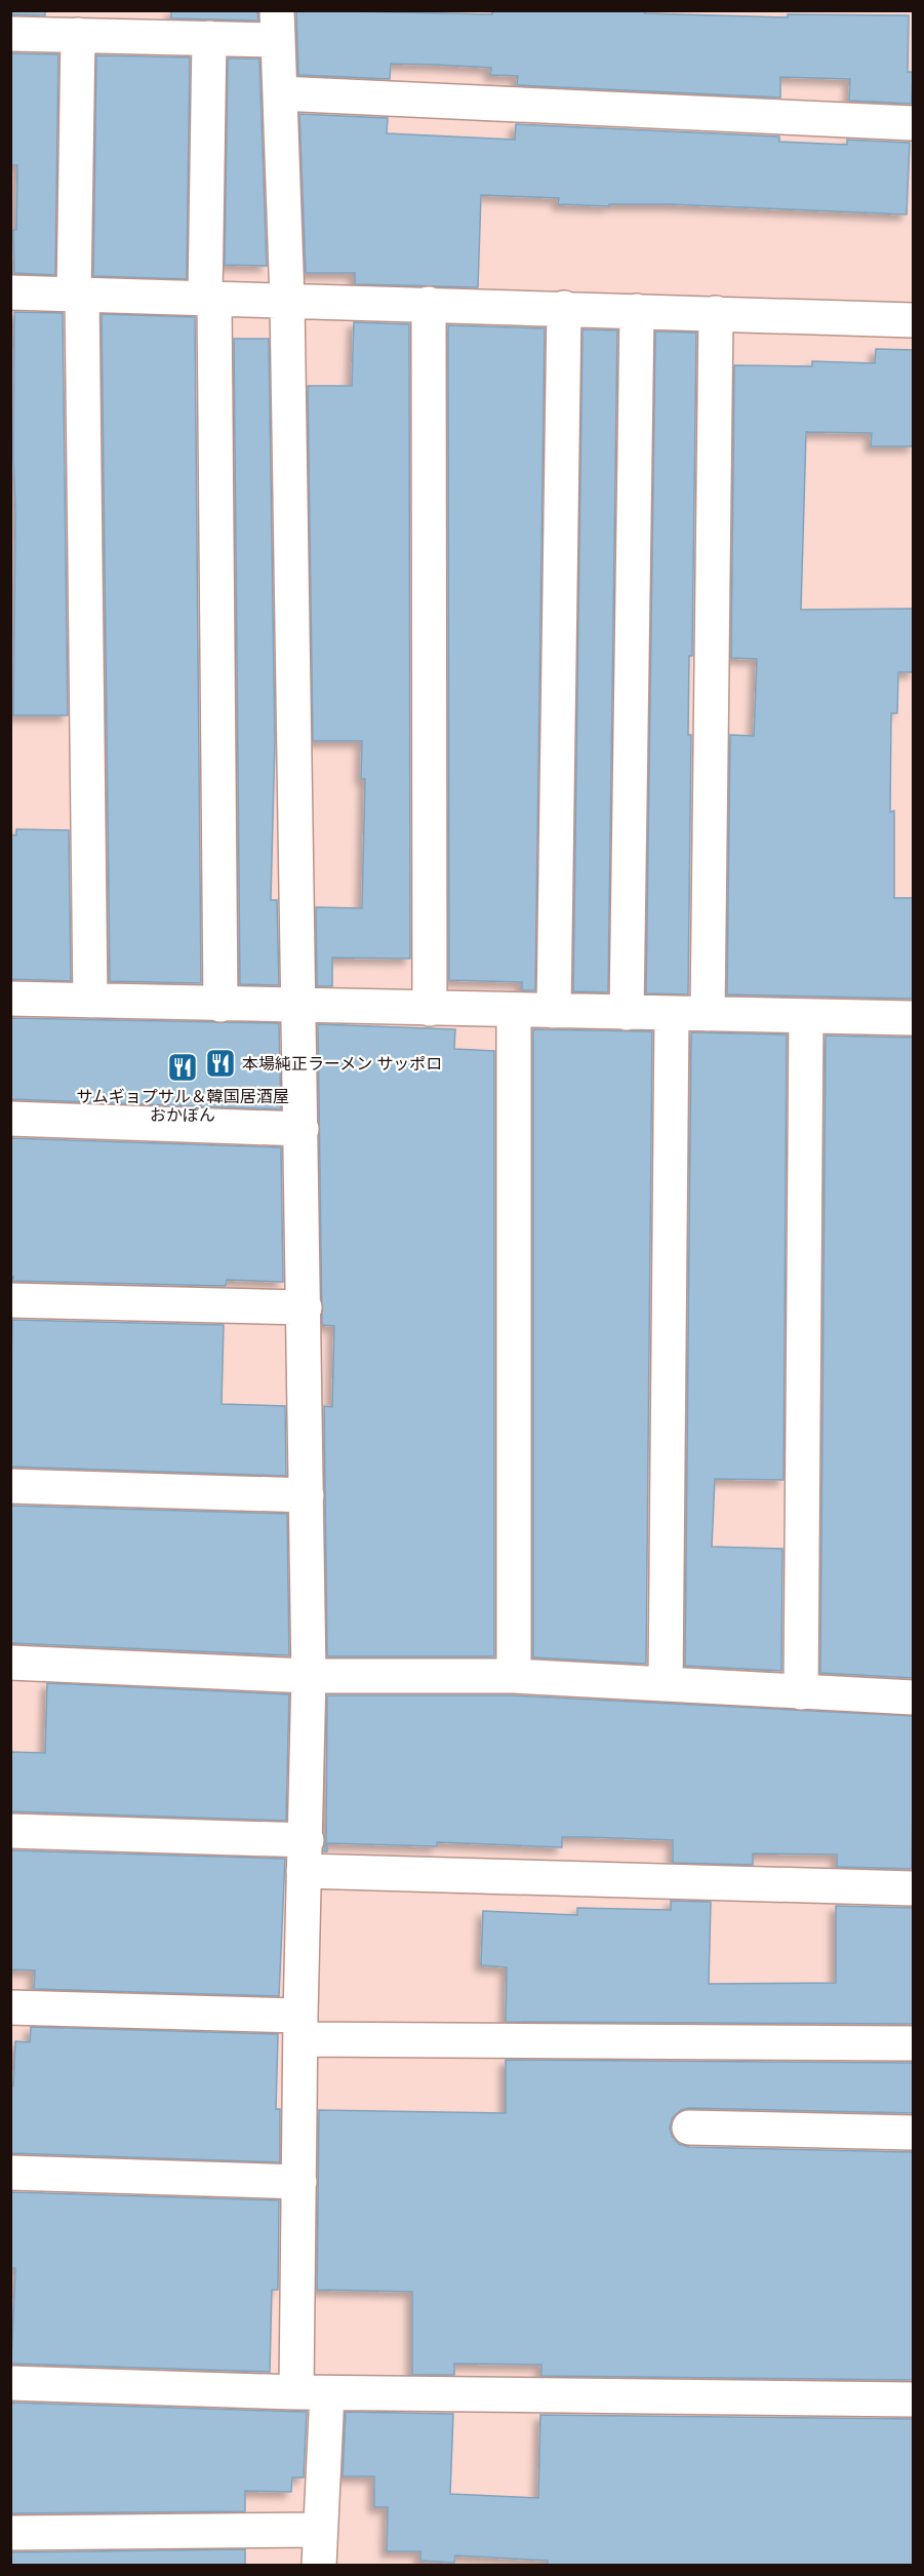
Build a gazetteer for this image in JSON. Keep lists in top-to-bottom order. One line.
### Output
{"places":{"restaurant":["本場純正ラーメン サッポロ","サムギョプサル＆韓国居酒屋 おかぽん"]}}
